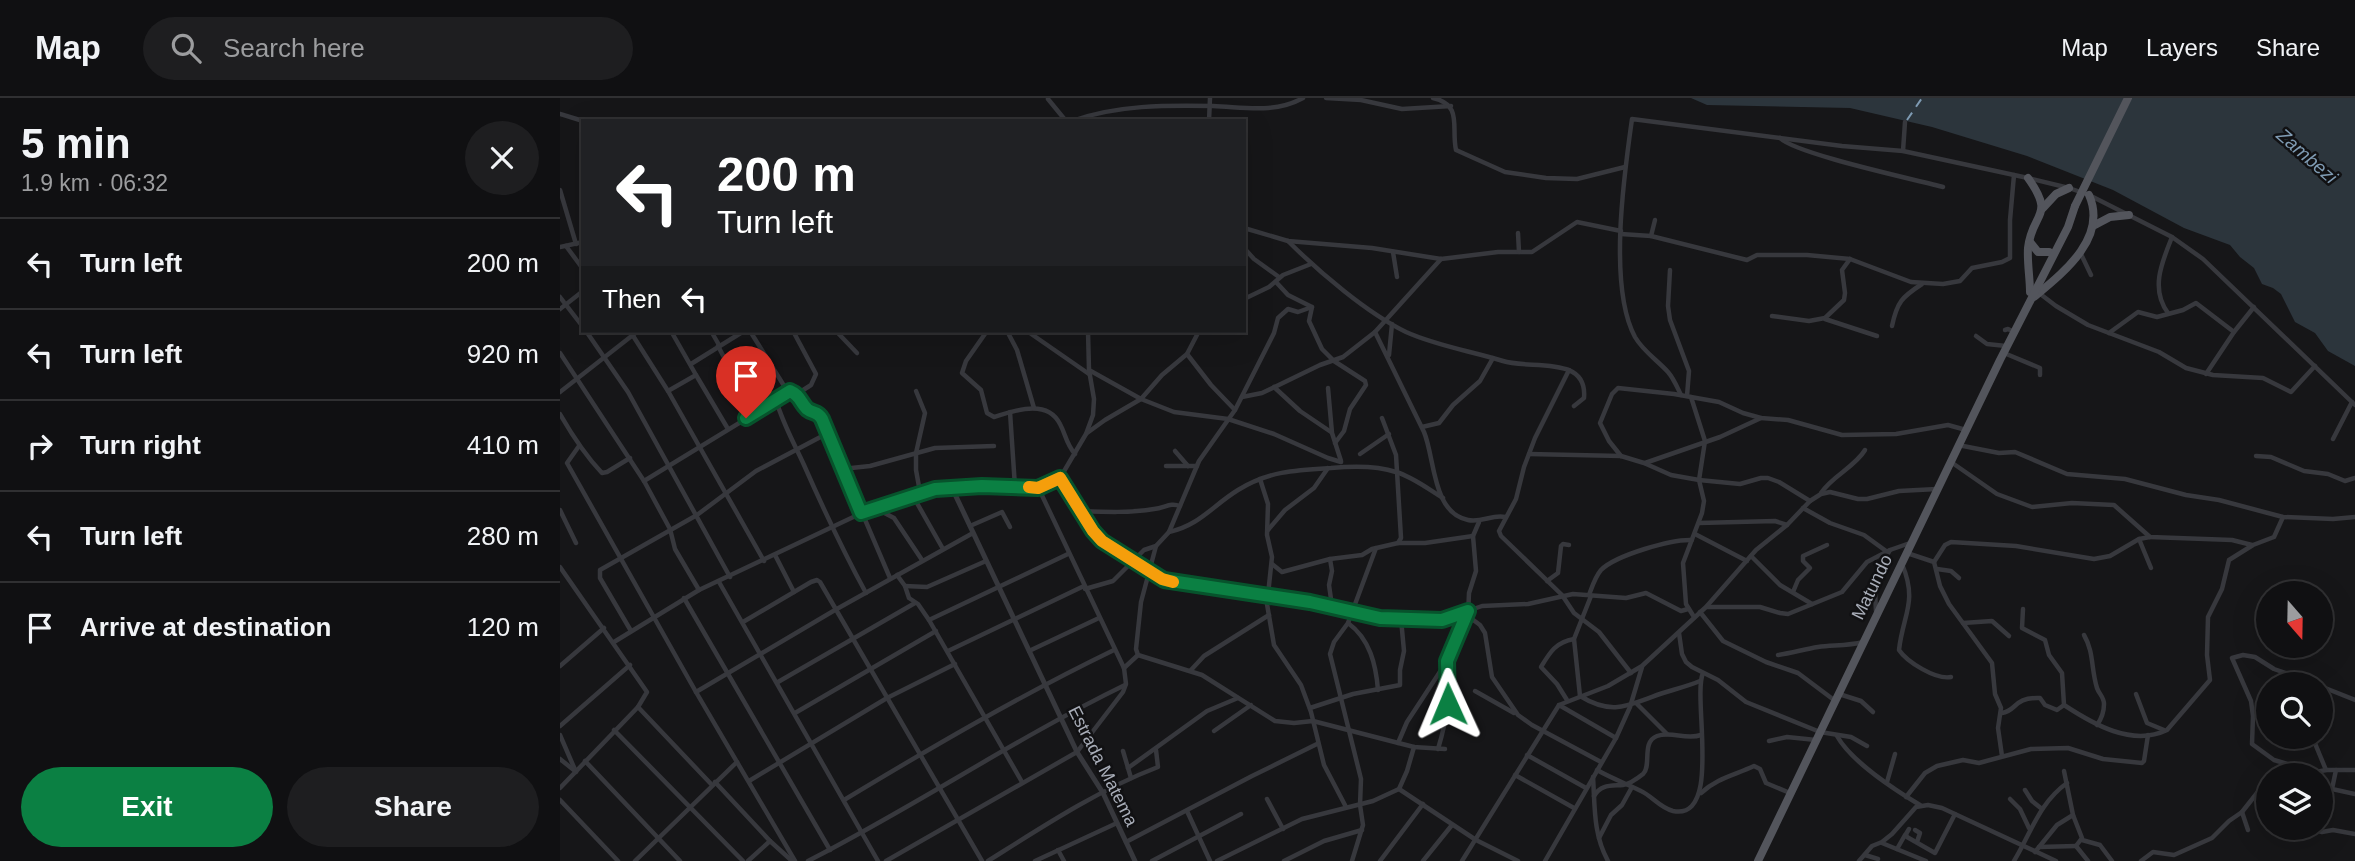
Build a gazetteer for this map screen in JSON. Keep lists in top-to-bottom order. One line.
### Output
{"streets":{"main road":["Matundo"],"street":["Estrada Matema"]},"water":["Zambezi"],"north":"bottom","page":{"header":"Map","search":"Search here","nav":["Map","Layers","Share"],"heading":["5 min","1.9 km · 06:32"],"turn":["200 m","Turn left"],"list":[{"name":"Turn left","value":"200 m"},{"name":"Turn left","value":"920 m"},{"name":"Turn right","value":"410 m"},{"name":"Turn left","value":"280 m"},{"name":"Arrive at destination","value":"120 m"}],"then":"Then","buttons":["Exit","Share"]}}
